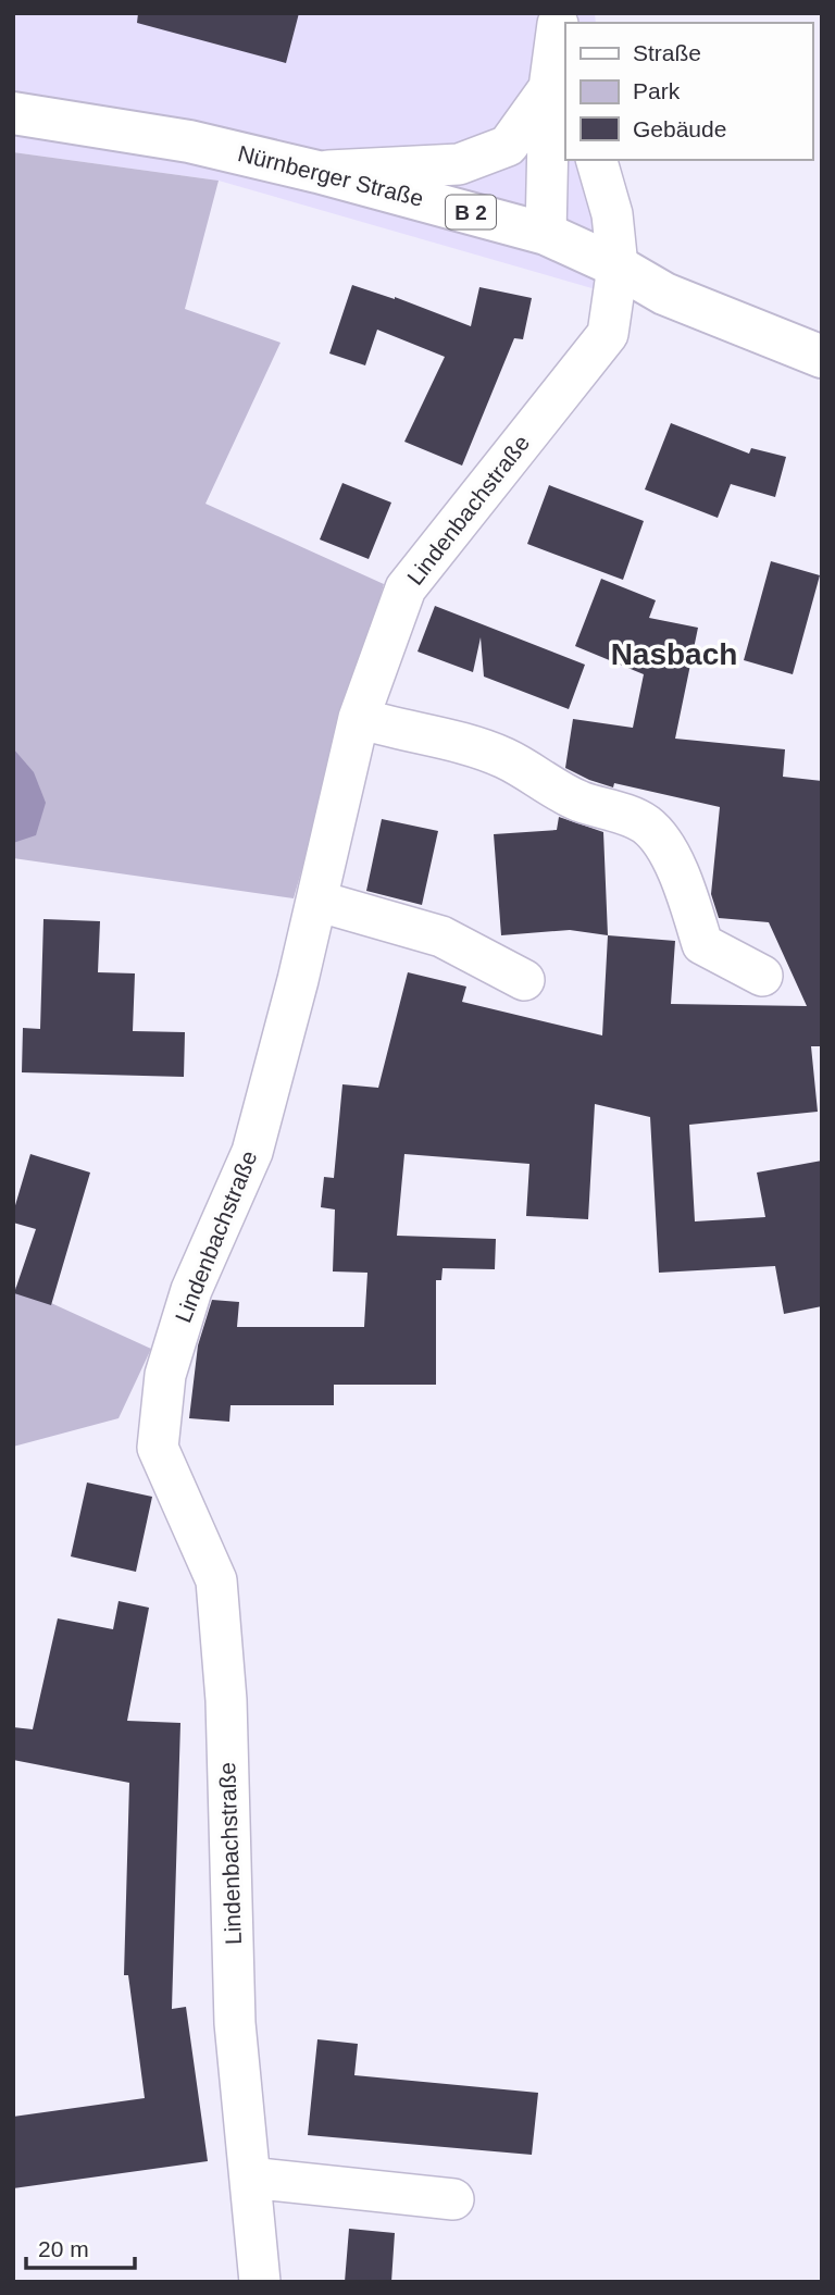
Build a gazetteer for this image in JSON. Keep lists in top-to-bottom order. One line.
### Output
{"streets":{"main road":["Nürnberger Straße","B 2"],"street":["Lindenbachstraße"]},"crossings":[["Nürnberger Straße","Lindenbachstraße"]],"districts":["Nasbach"],"legend":["Straße","Park","Gebäude"],"scale_bar":"20 m"}
